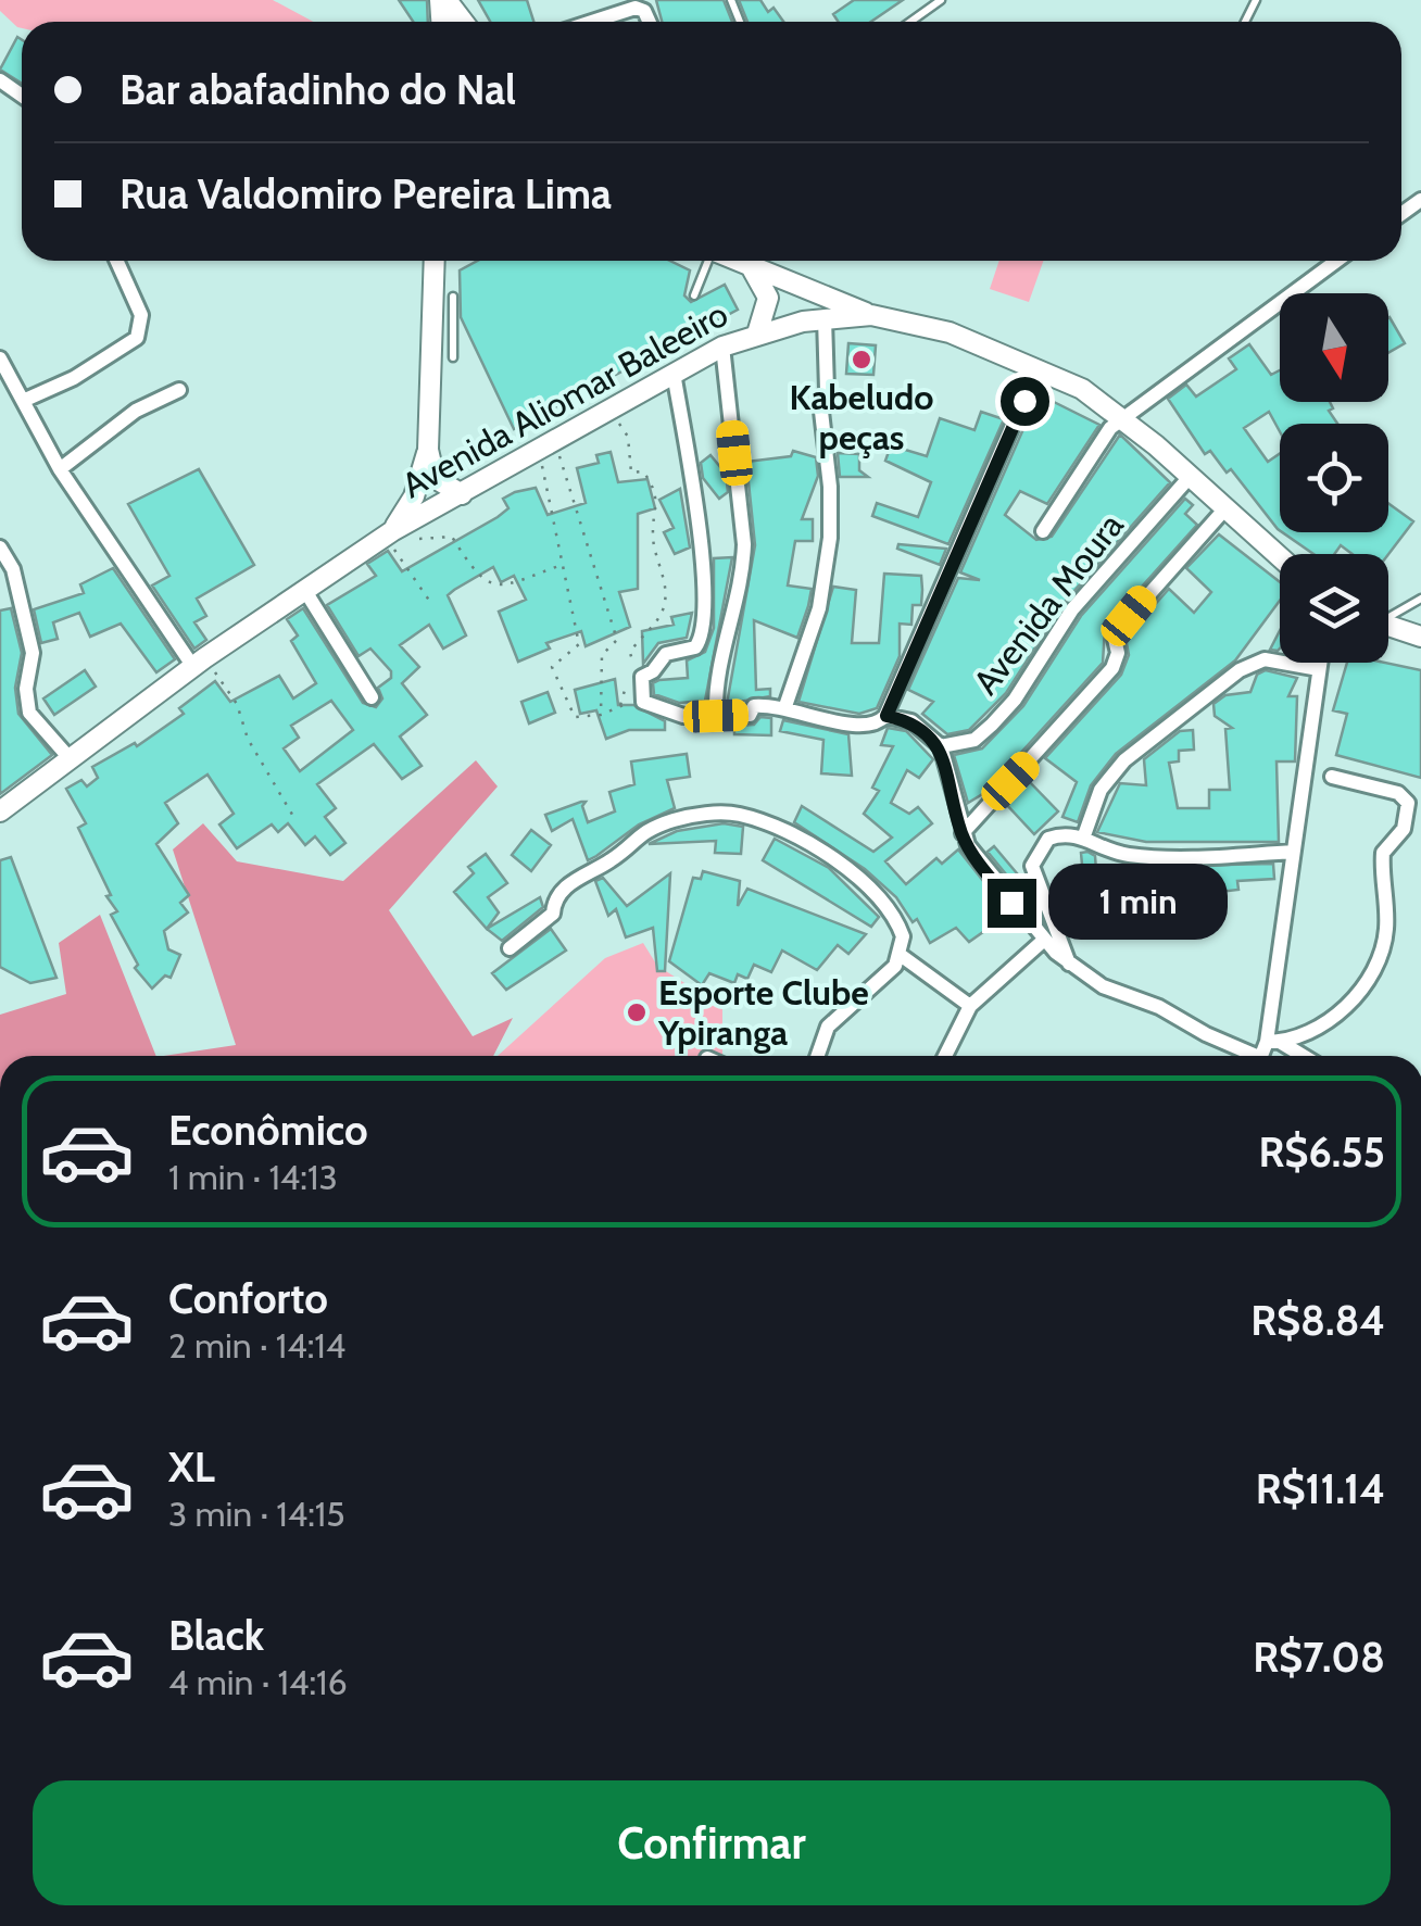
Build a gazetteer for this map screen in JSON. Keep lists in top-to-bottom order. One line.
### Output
{"streets":{"main road":["Avenida Aliomar Baleeiro"],"street":["Avenida Moura"]},"crossings":[["Avenida Aliomar Baleeiro","Avenida Moura"]],"places":["Kabeludo peças","Esporte Clube Ypiranga"],"north":"bottom","page":{"banner":["Bar abafadinho do Nal","Rua Valdomiro Pereira Lima"],"bubble":"1 min","list":[{"name":"Econômico","note":"1 min · 14:13","value":"R$6.55"},{"name":"Conforto","note":"2 min · 14:14","value":"R$8.84"},{"name":"XL","note":"3 min · 14:15","value":"R$11.14"},{"name":"Black","note":"4 min · 14:16","value":"R$7.08"}],"buttons":"Confirmar"}}
